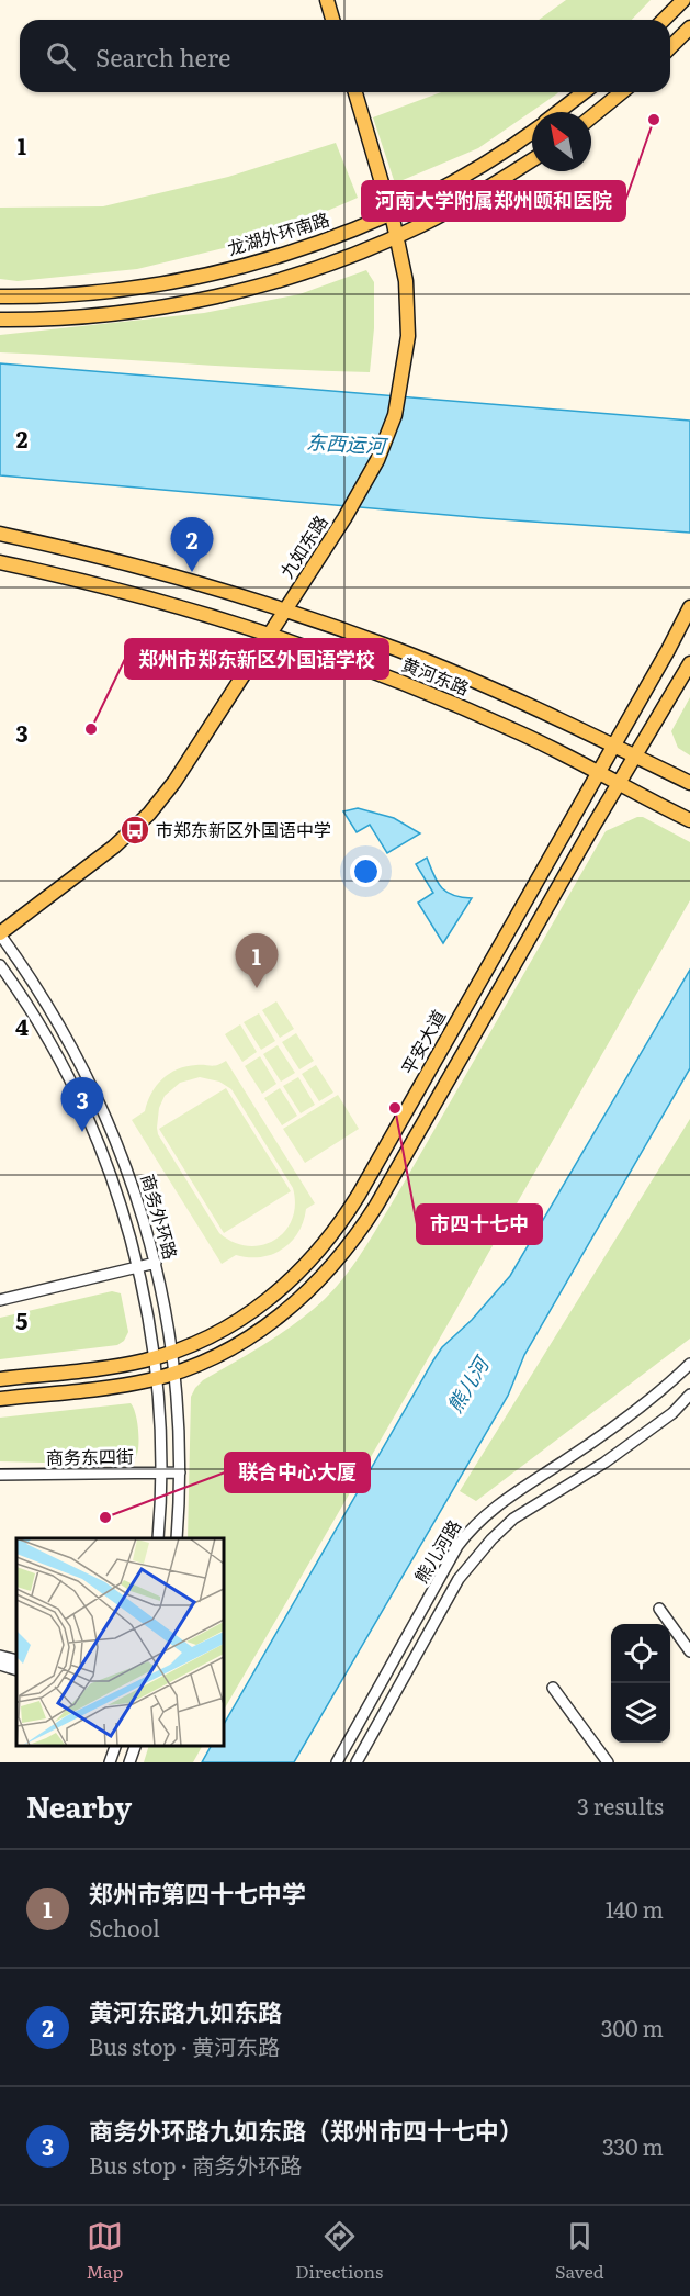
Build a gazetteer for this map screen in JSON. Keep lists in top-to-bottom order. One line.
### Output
{"streets":{"main road":["龙湖外环南路","九如东路","黄河东路","平安大道"],"street":["商务外环路","商务东四街","熊儿河路"]},"crossings":[["龙湖外环南路","九如东路"],["九如东路","黄河东路"],["九如东路","商务外环路"],["黄河东路","平安大道"],["平安大道","商务外环路"],["商务外环路","商务东四街"]],"water":["东西运河","熊儿河"],"places":{"other":["河南大学附属郑州颐和医院","郑州市郑东新区外国语学校","市四十七中","联合中心大厦"],"bus stop":["市郑东新区外国语中学"]},"north":"top left","page":{"search":"Search here","pins":["2","1","3"],"heading":["Nearby","3 results"],"list":[{"mark":"1","name":"郑州市第四十七中学","note":"School","value":"140 m"},{"mark":"2","name":"黄河东路九如东路","note":"Bus stop · 黄河东路","value":"300 m"},{"mark":"3","name":"商务外环路九如东路（郑州市四十七中）","note":"Bus stop · 商务外环路","value":"330 m"}],"nav":["Map","Directions","Saved"]},"grid":{"rows":["1","2","3","4","5"]}}
